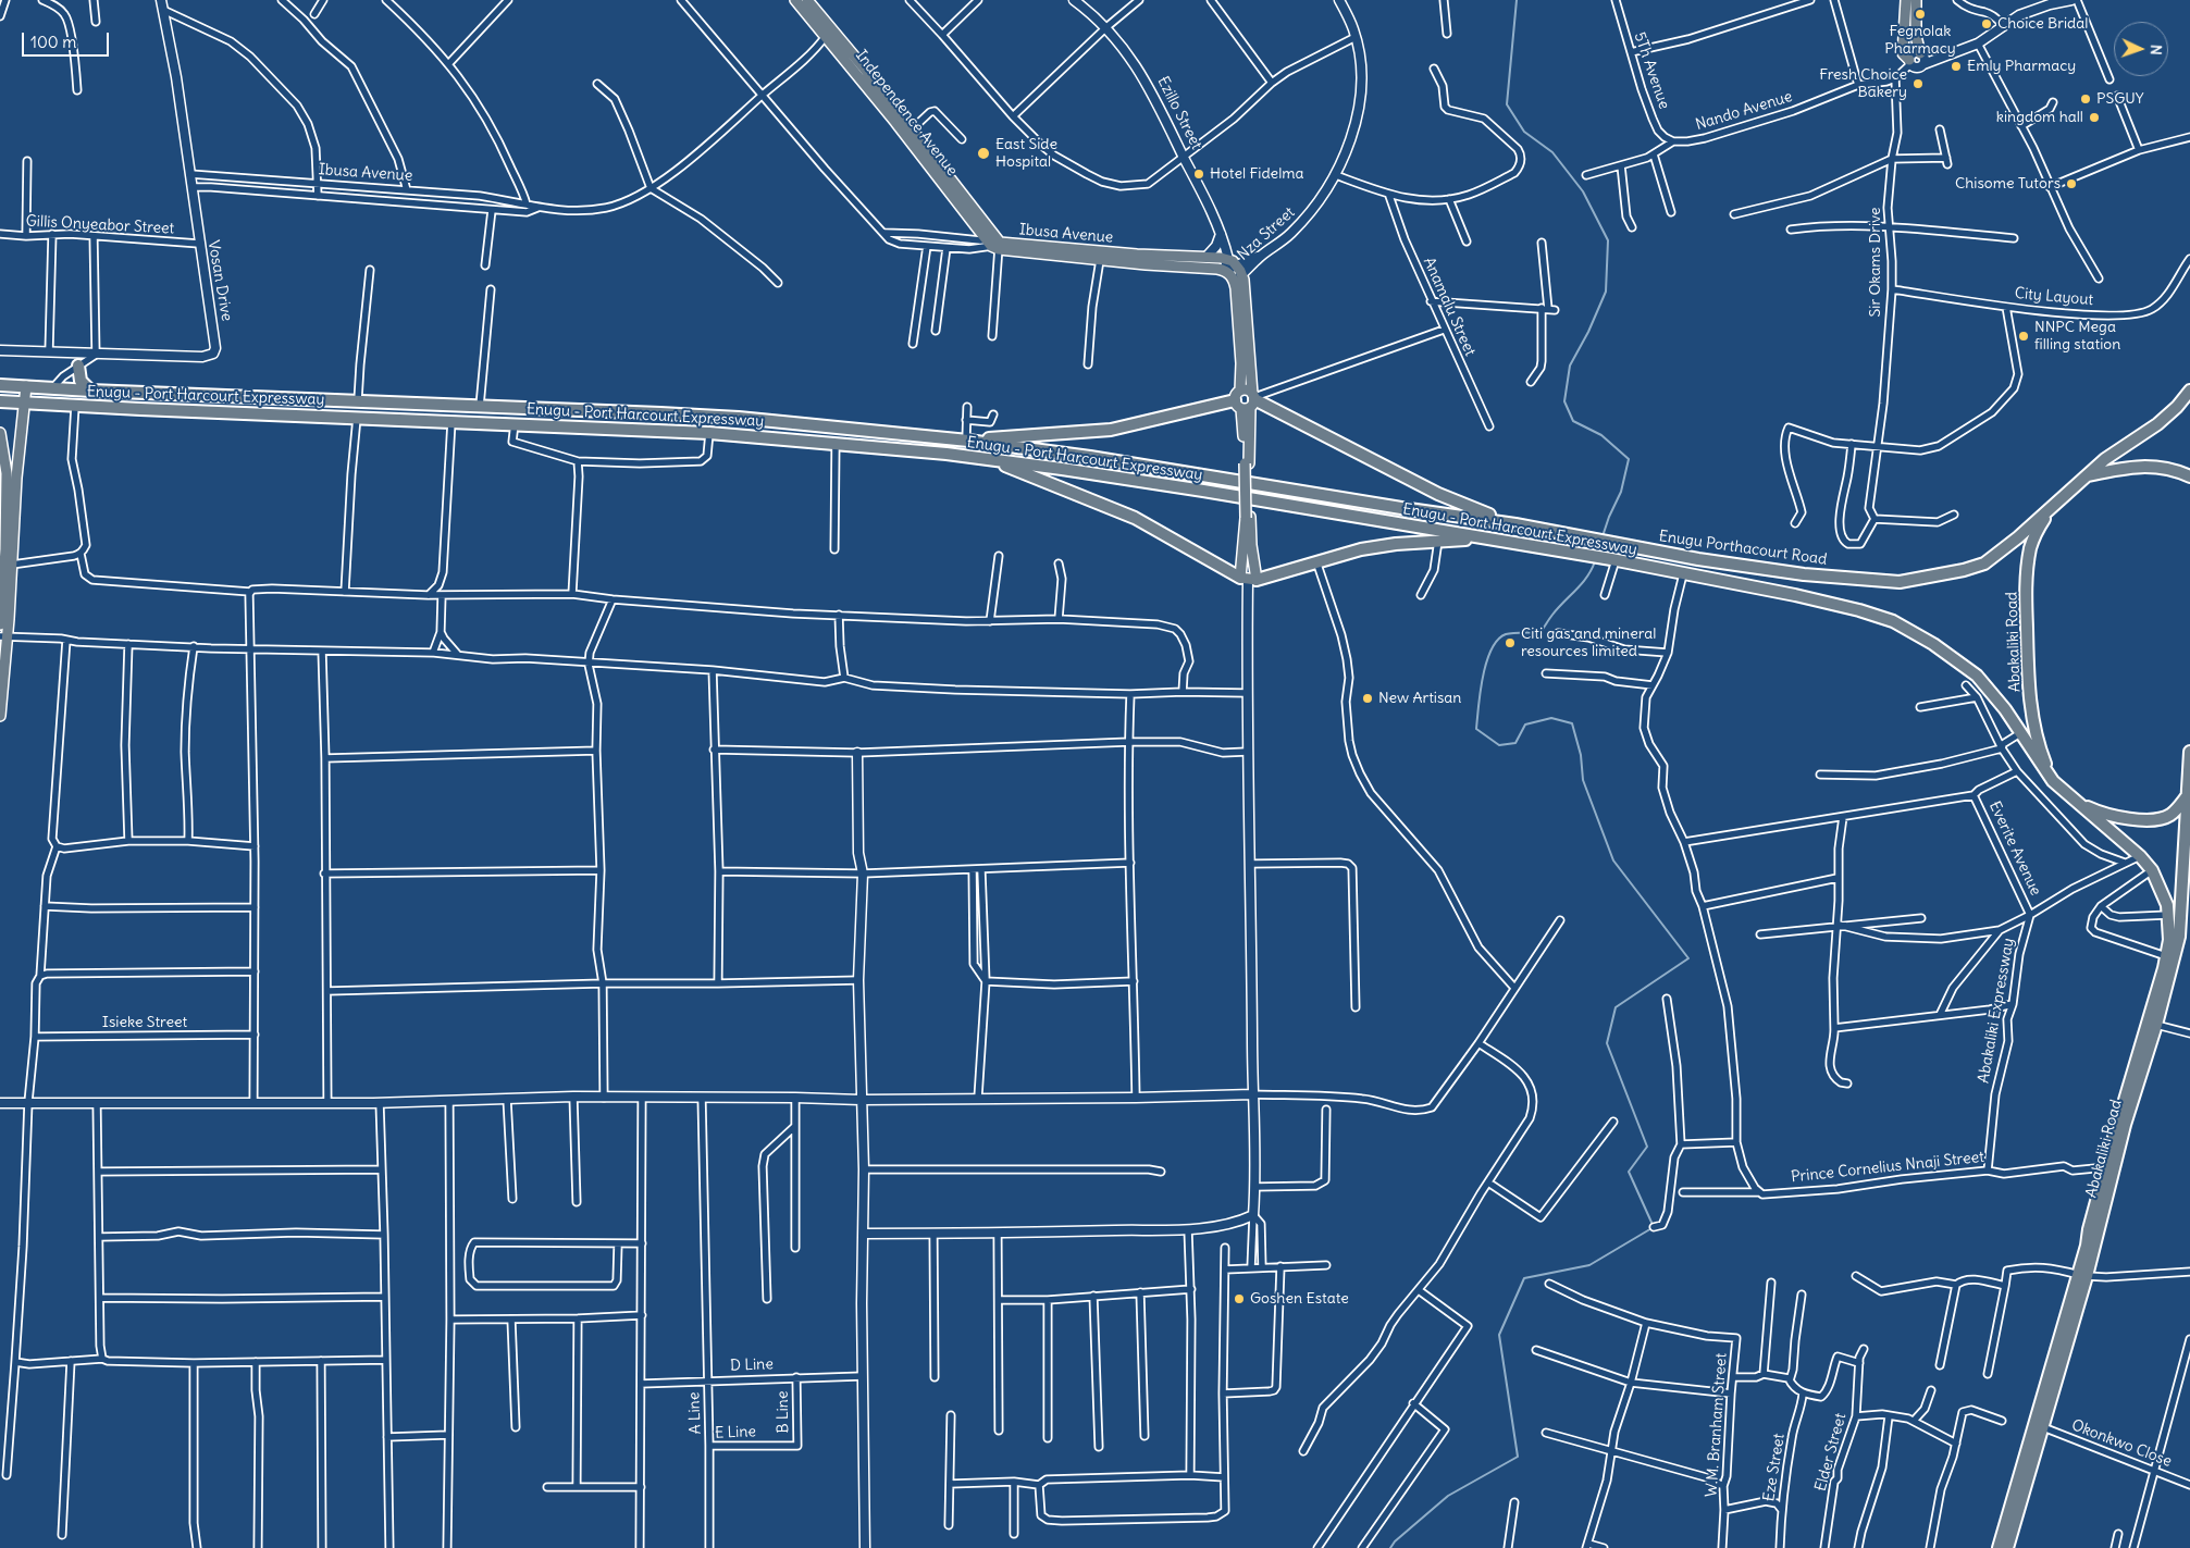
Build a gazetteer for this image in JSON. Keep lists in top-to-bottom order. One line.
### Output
{"streets":{"highway":["Enugu - Port Harcourt Expressway","Enugu Porthacourt Road","Abakaliki Road"],"main road":["Independence Avenue","Ibusa Avenue"],"street":["5Th Avenue","Nando Avenue","Ezillo Street","Gillis Onyeabor Street","Nza Street","Sir Okams Drive","Vosan Drive","City Layout","Anamalu Street","Everite Avenue","Abakaliki Expressway","Isieke Street","Prince Cornelius Nnaji Street","D Line","B Line","A Line","W.M. Branham Street","E Line","Okonkwo Close","Elder Street","Eze Street"]},"crossings":[["5Th Avenue","Nando Avenue"],["Nando Avenue","Sir Okams Drive"],["Independence Avenue","Ibusa Avenue"],["Ezillo Street","Ibusa Avenue"],["Ibusa Avenue","Vosan Drive"],["Gillis Onyeabor Street","Vosan Drive"],["Sir Okams Drive","City Layout"],["Enugu - Port Harcourt Expressway","Abakaliki Road"],["Enugu Porthacourt Road","Abakaliki Road"],["Abakaliki Road","Prince Cornelius Nnaji Street"],["Abakaliki Road","Okonkwo Close"],["Everite Avenue","Abakaliki Expressway"],["Abakaliki Expressway","Prince Cornelius Nnaji Street"],["D Line","B Line"],["D Line","A Line"],["B Line","E Line"],["A Line","E Line"]],"places":["Fegnolak Pharmacy","Choice Bridal","Emly Pharmacy","Fresh Choice Bakery","PSGUY","kingdom hall","East Side Hospital","Hotel Fidelma","Chisome Tutors","NNPC Mega filling station","Citi gas and mineral resources limited","New Artisan","Goshen Estate"],"scale_bar":"100 m","north":"right"}
